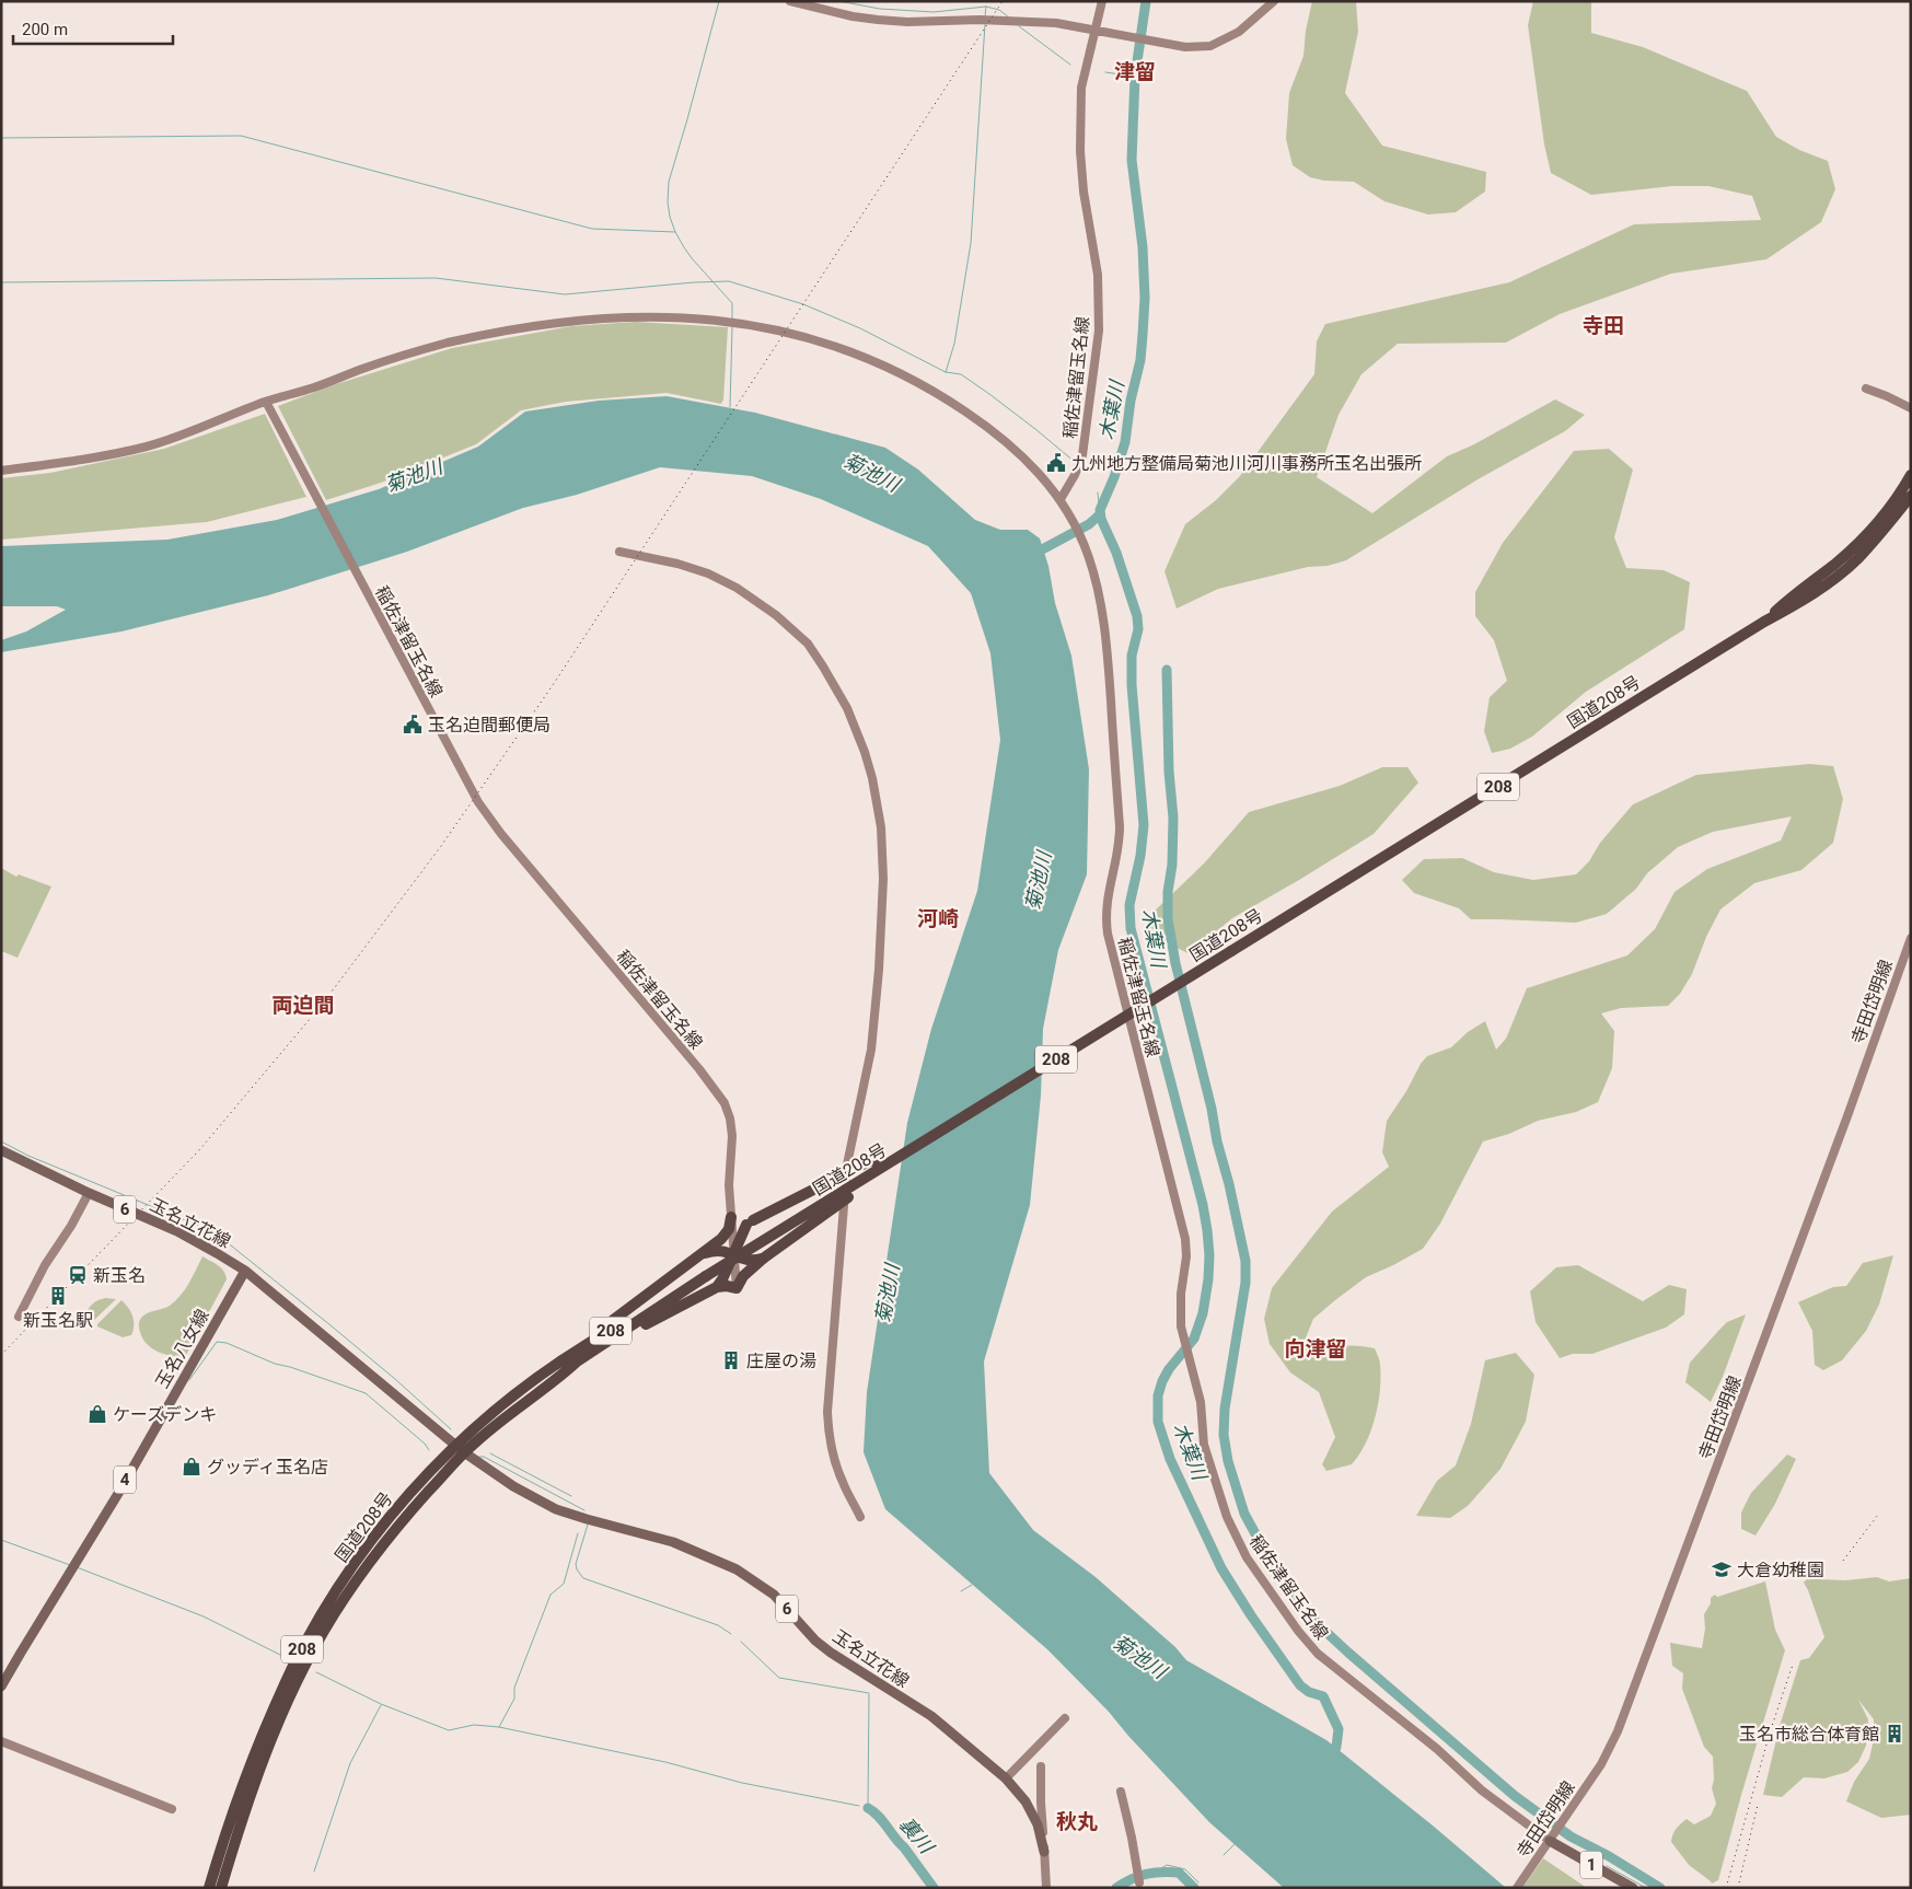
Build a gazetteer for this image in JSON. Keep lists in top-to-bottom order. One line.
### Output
{"streets":{"highway":["国道208号","208"],"main road":["稲佐津留玉名線","寺田岱明線","6","玉名立花線","玉名八女線","4","1"]},"crossings":[["稲佐津留玉名線","寺田岱明線"],["稲佐津留玉名線","1"],["国道208号","玉名立花線"],["寺田岱明線","1"],["玉名立花線","玉名八女線"]],"districts":["津留","寺田","河崎","両迫間","向津留","秋丸"],"water":["木葉川","菊池川","裏川"],"places":{"public building":["九州地方整備局菊池川河川事務所玉名出張所","玉名迫間郵便局"],"station":["新玉名"],"building":["新玉名駅","庄屋の湯","玉名市総合体育館"],"shop":["ケーズデンキ","グッディ玉名店"],"school or university":["大倉幼稚園"]},"scale_bar":"200 m"}
